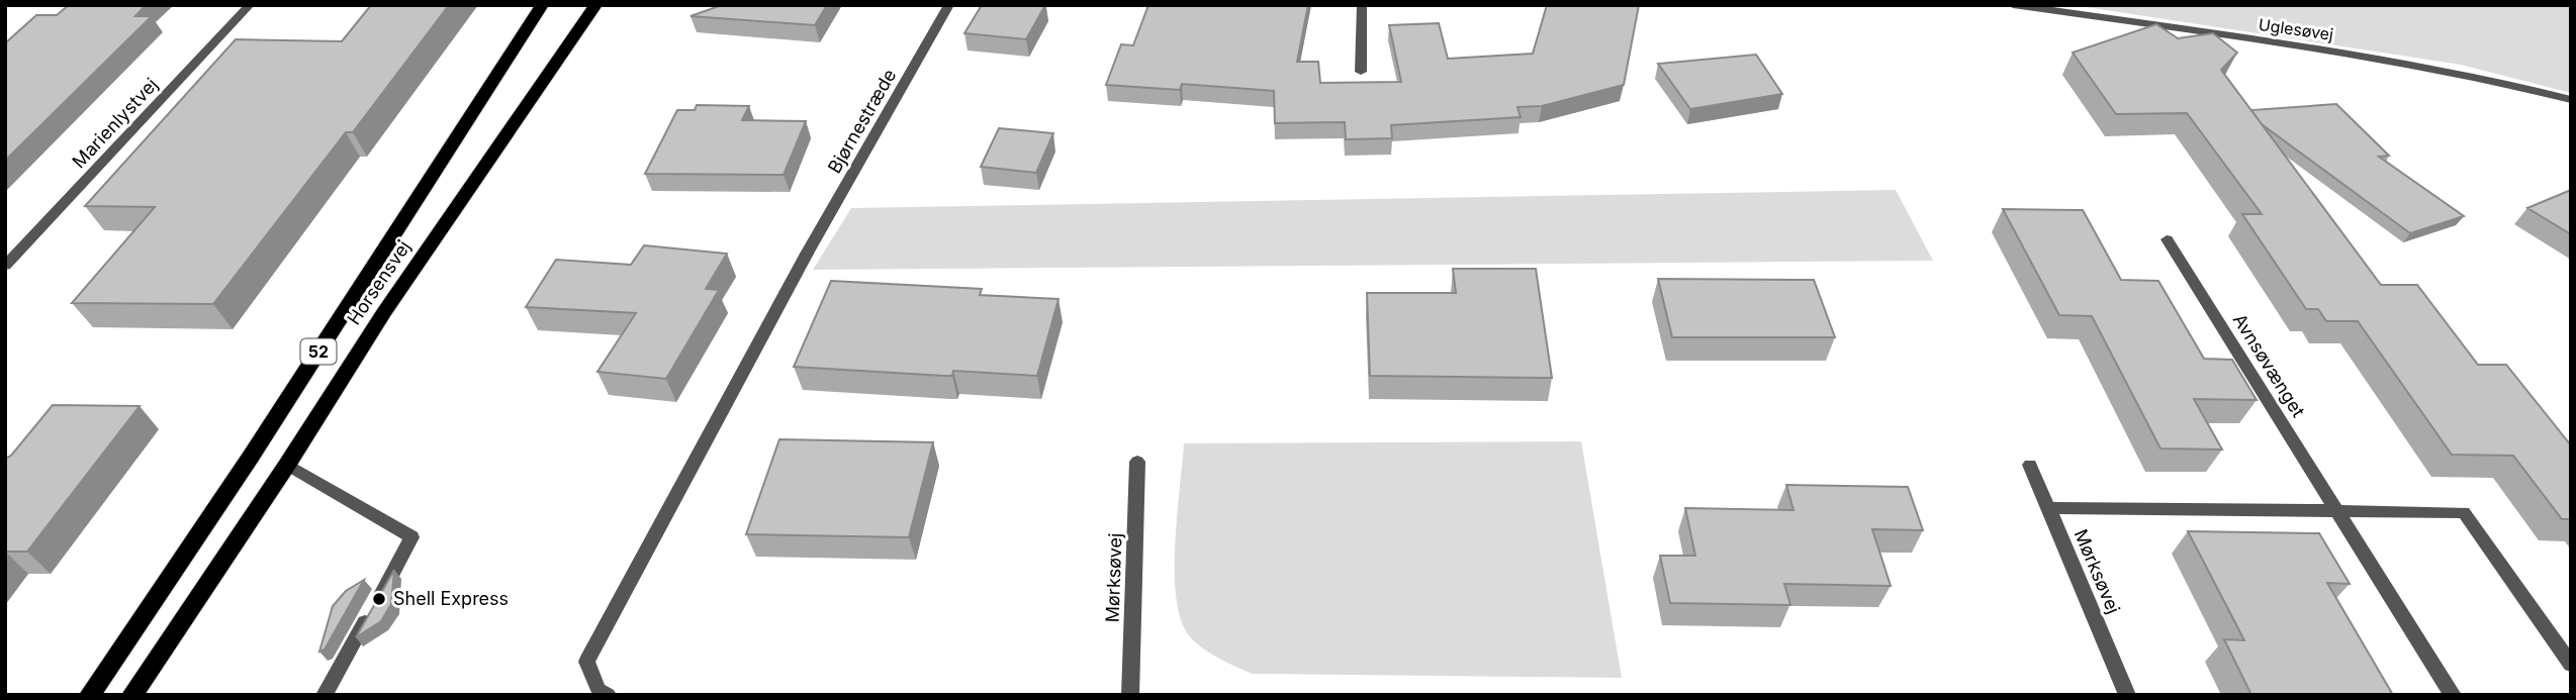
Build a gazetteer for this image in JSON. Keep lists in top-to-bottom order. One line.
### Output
{"streets":{"main road":["Horsensvej","52"],"street":["Uglesøvej","Bjørnestræde","Marienlystvej","Avnsøvænget","Mørksøvej"]},"places":["Shell Express"]}
